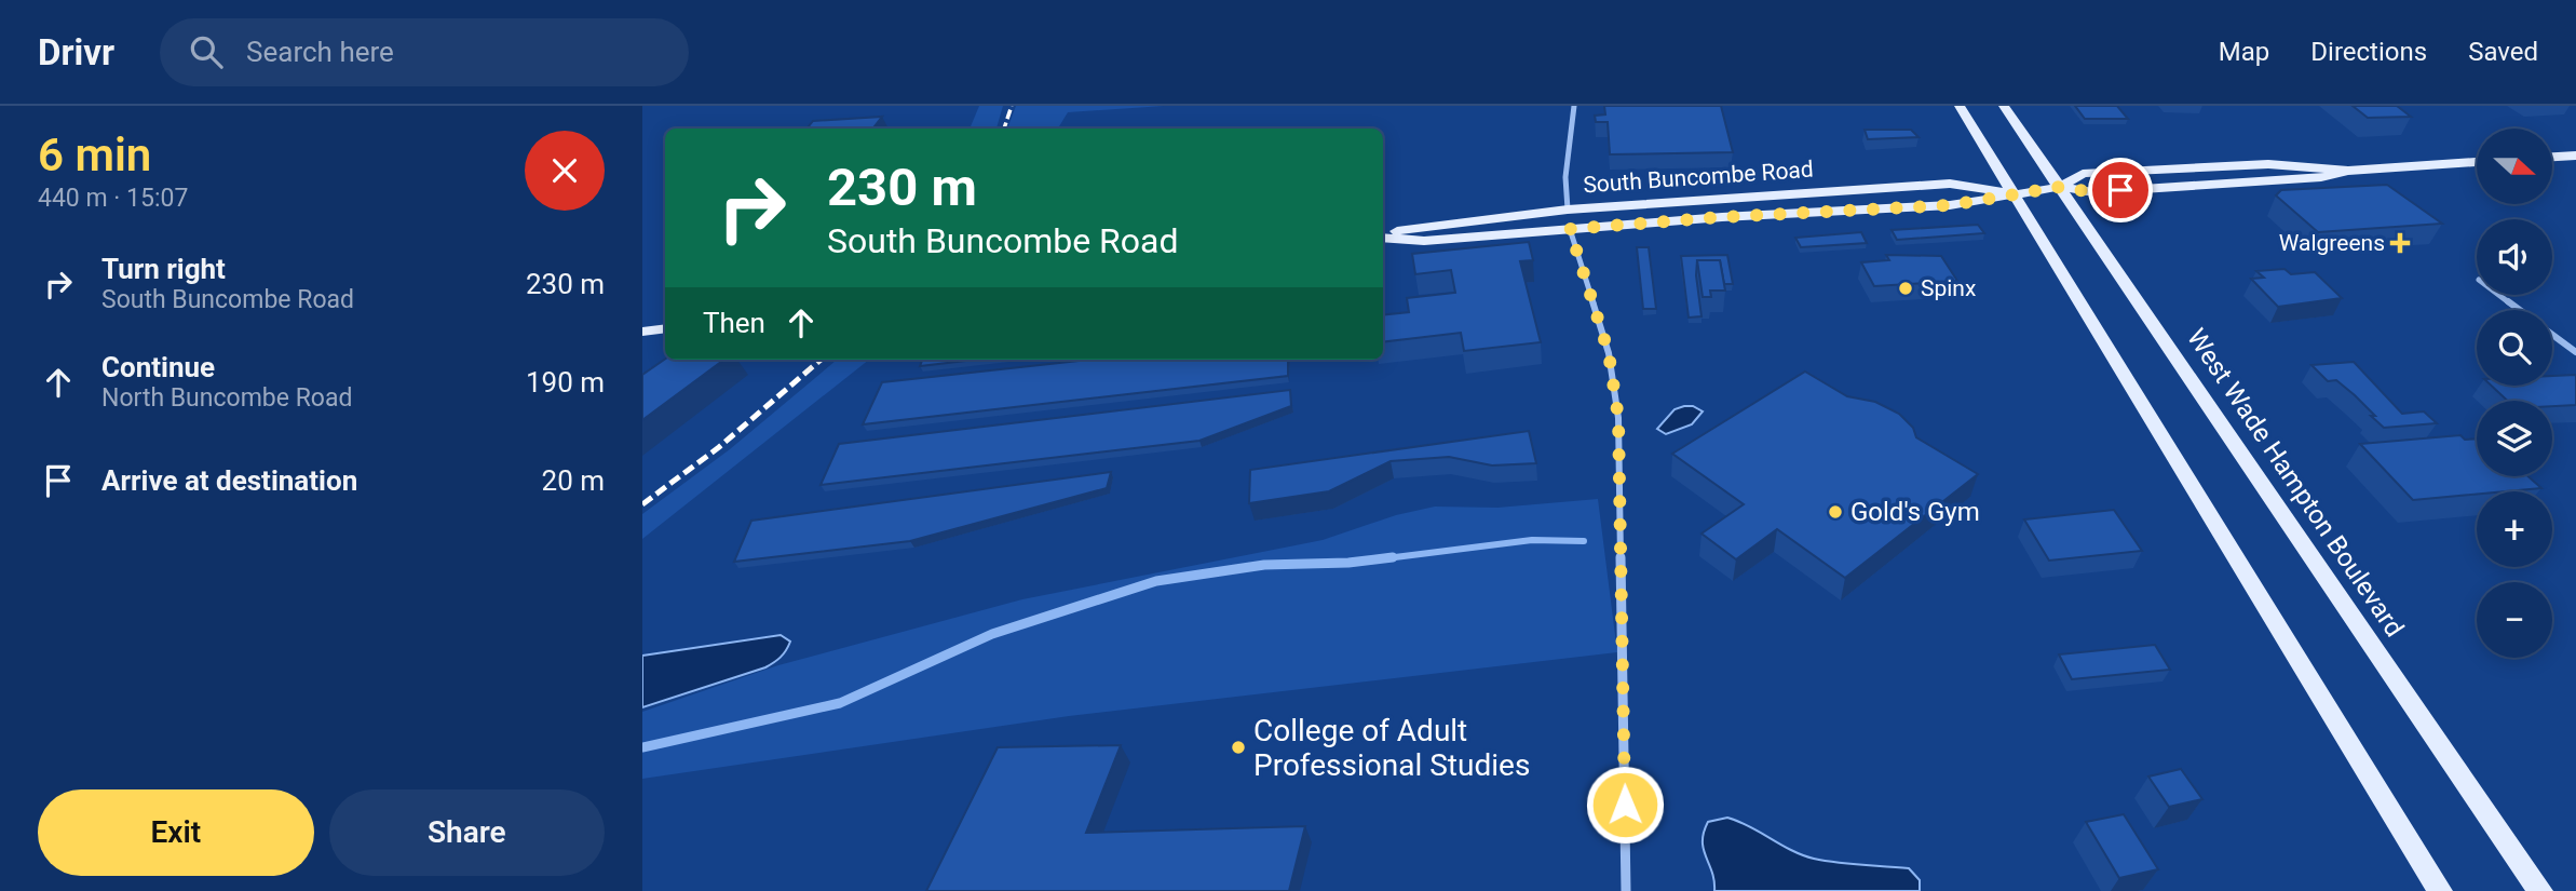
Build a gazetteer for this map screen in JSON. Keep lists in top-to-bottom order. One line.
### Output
{"streets":{"main road":["South Buncombe Road","West Wade Hampton Boulevard"]},"crossings":[["South Buncombe Road","West Wade Hampton Boulevard"]],"places":{"health":["Walgreens"],"other":["Spinx","Gold's Gym","College of Adult Professional Studies"]},"north":"right","page":{"header":"Drivr","search":"Search here","nav":["Map","Directions","Saved"],"heading":["6 min","440 m · 15:07"],"map_buttons":["+","−"],"turn":["230 m","South Buncombe Road"],"list":[{"name":"Turn right","note":"South Buncombe Road","value":"230 m"},{"name":"Continue","note":"North Buncombe Road","value":"190 m"},{"name":"Arrive at destination","value":"20 m"}],"then":"Then","buttons":["Exit","Share"]}}
